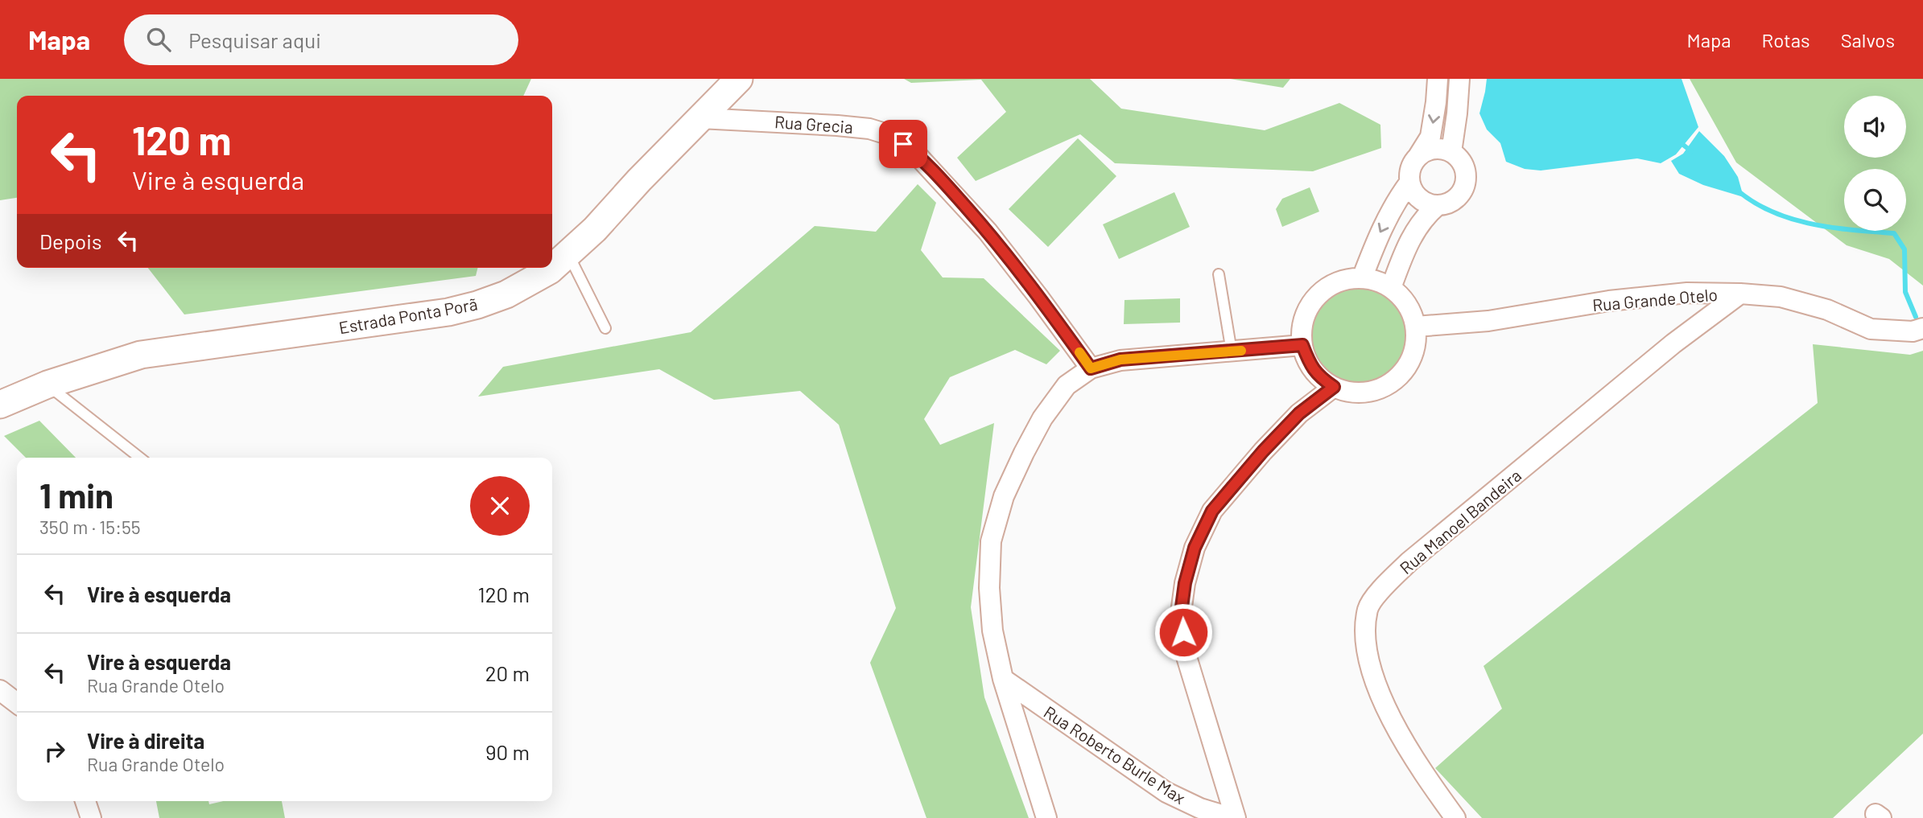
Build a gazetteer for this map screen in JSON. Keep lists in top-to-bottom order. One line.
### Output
{"streets":{"main road":["Estrada Ponta Porã"],"street":["Rua Grecia","Rua Grande Otelo","Rua Manoel Bandeira","Rua Roberto Burle Max"]},"crossings":[["Rua Grecia","Estrada Ponta Porã"],["Rua Grande Otelo","Rua Manoel Bandeira"]],"page":{"header":"Mapa","search":"Pesquisar aqui","nav":["Mapa","Rotas","Salvos"],"turn":["120 m","Vire à esquerda"],"then":"Depois","heading":["1 min","350 m · 15:55"],"list":[{"name":"Vire à esquerda","value":"120 m"},{"name":"Vire à esquerda","note":"Rua Grande Otelo","value":"20 m"},{"name":"Vire à direita","note":"Rua Grande Otelo","value":"90 m"}]}}
